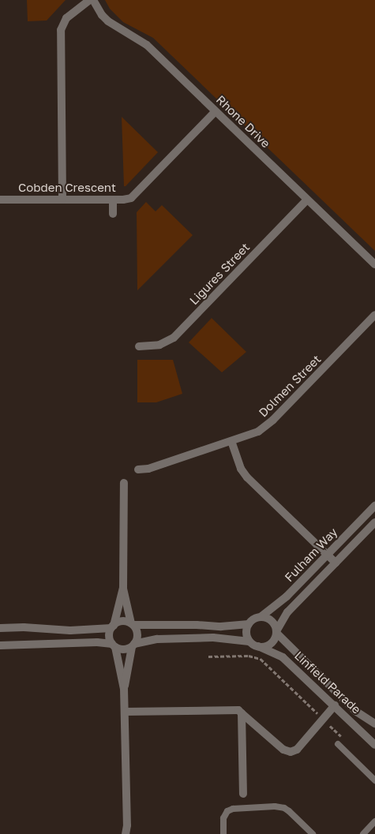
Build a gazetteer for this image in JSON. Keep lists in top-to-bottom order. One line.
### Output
{"streets":{"street":["Rhone Drive","Cobden Crescent","Ligures Street","Dolmen Street","Fulham Way","Linfield Parade"]},"crossings":[["Rhone Drive","Cobden Crescent"],["Rhone Drive","Ligures Street"],["Fulham Way","Linfield Parade"]]}
